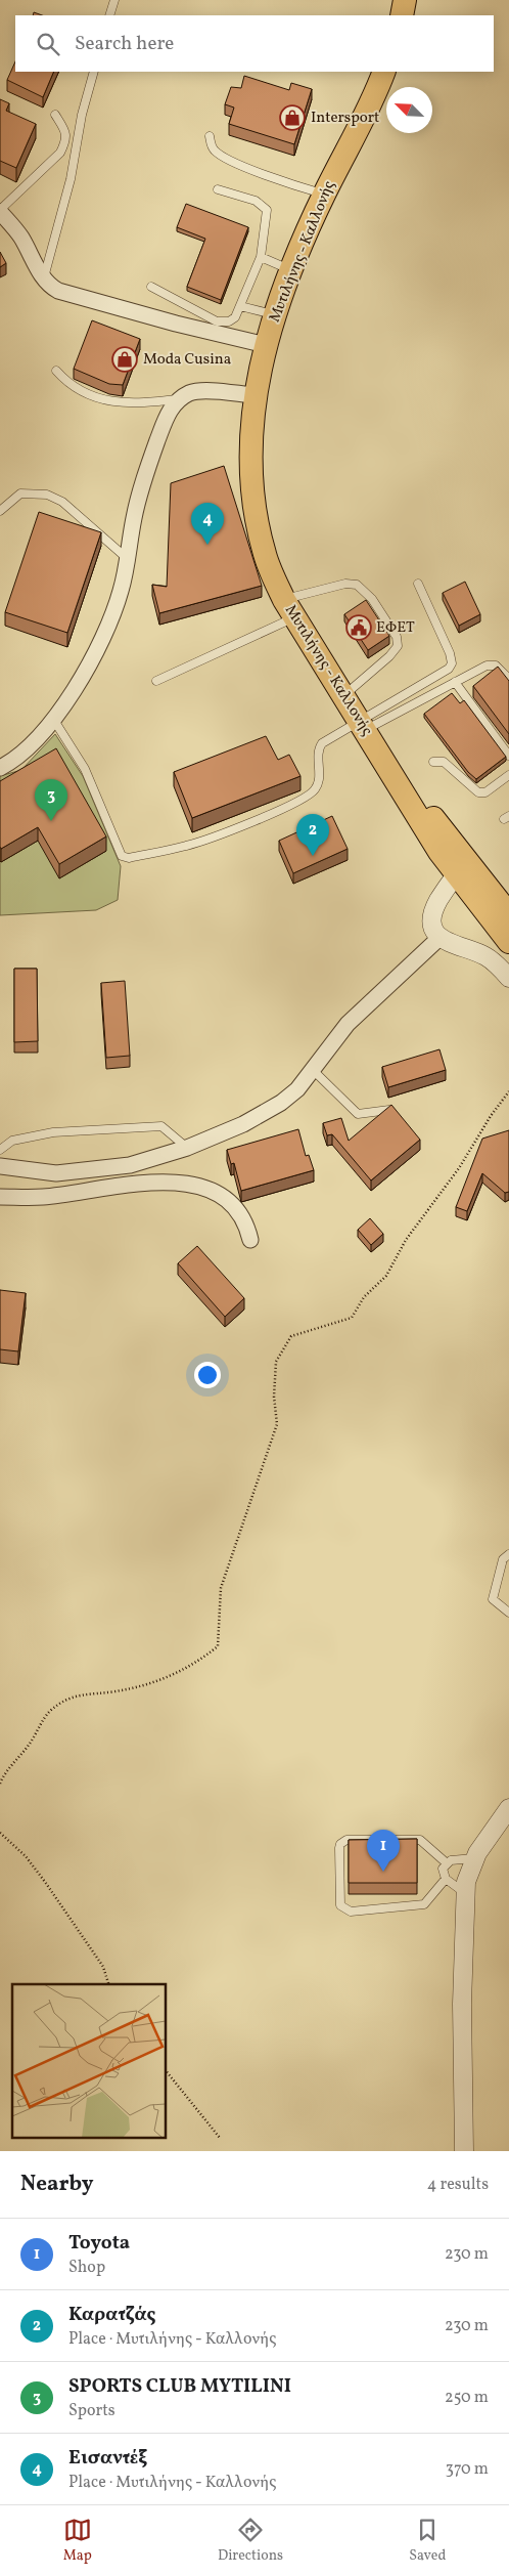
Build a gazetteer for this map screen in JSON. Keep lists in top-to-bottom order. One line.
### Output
{"streets":{"main road":["Μυτιλήνης - Καλλονής"]},"places":{"shop":["Intersport","Moda Cusina"],"public building":["ΕΦΕΤ"]},"north":"top left","page":{"search":"Search here","pins":["4","3","2","1"],"heading":["Nearby","4 results"],"list":[{"mark":"1","name":"Toyota","note":"Shop","value":"230 m"},{"mark":"2","name":"Καρατζάς","note":"Place · Μυτιλήνης - Καλλονής","value":"230 m"},{"mark":"3","name":"SPORTS CLUB MYTILINI","note":"Sports","value":"250 m"},{"mark":"4","name":"Εισαντέξ","note":"Place · Μυτιλήνης - Καλλονής","value":"370 m"}],"nav":["Map","Directions","Saved"]}}
